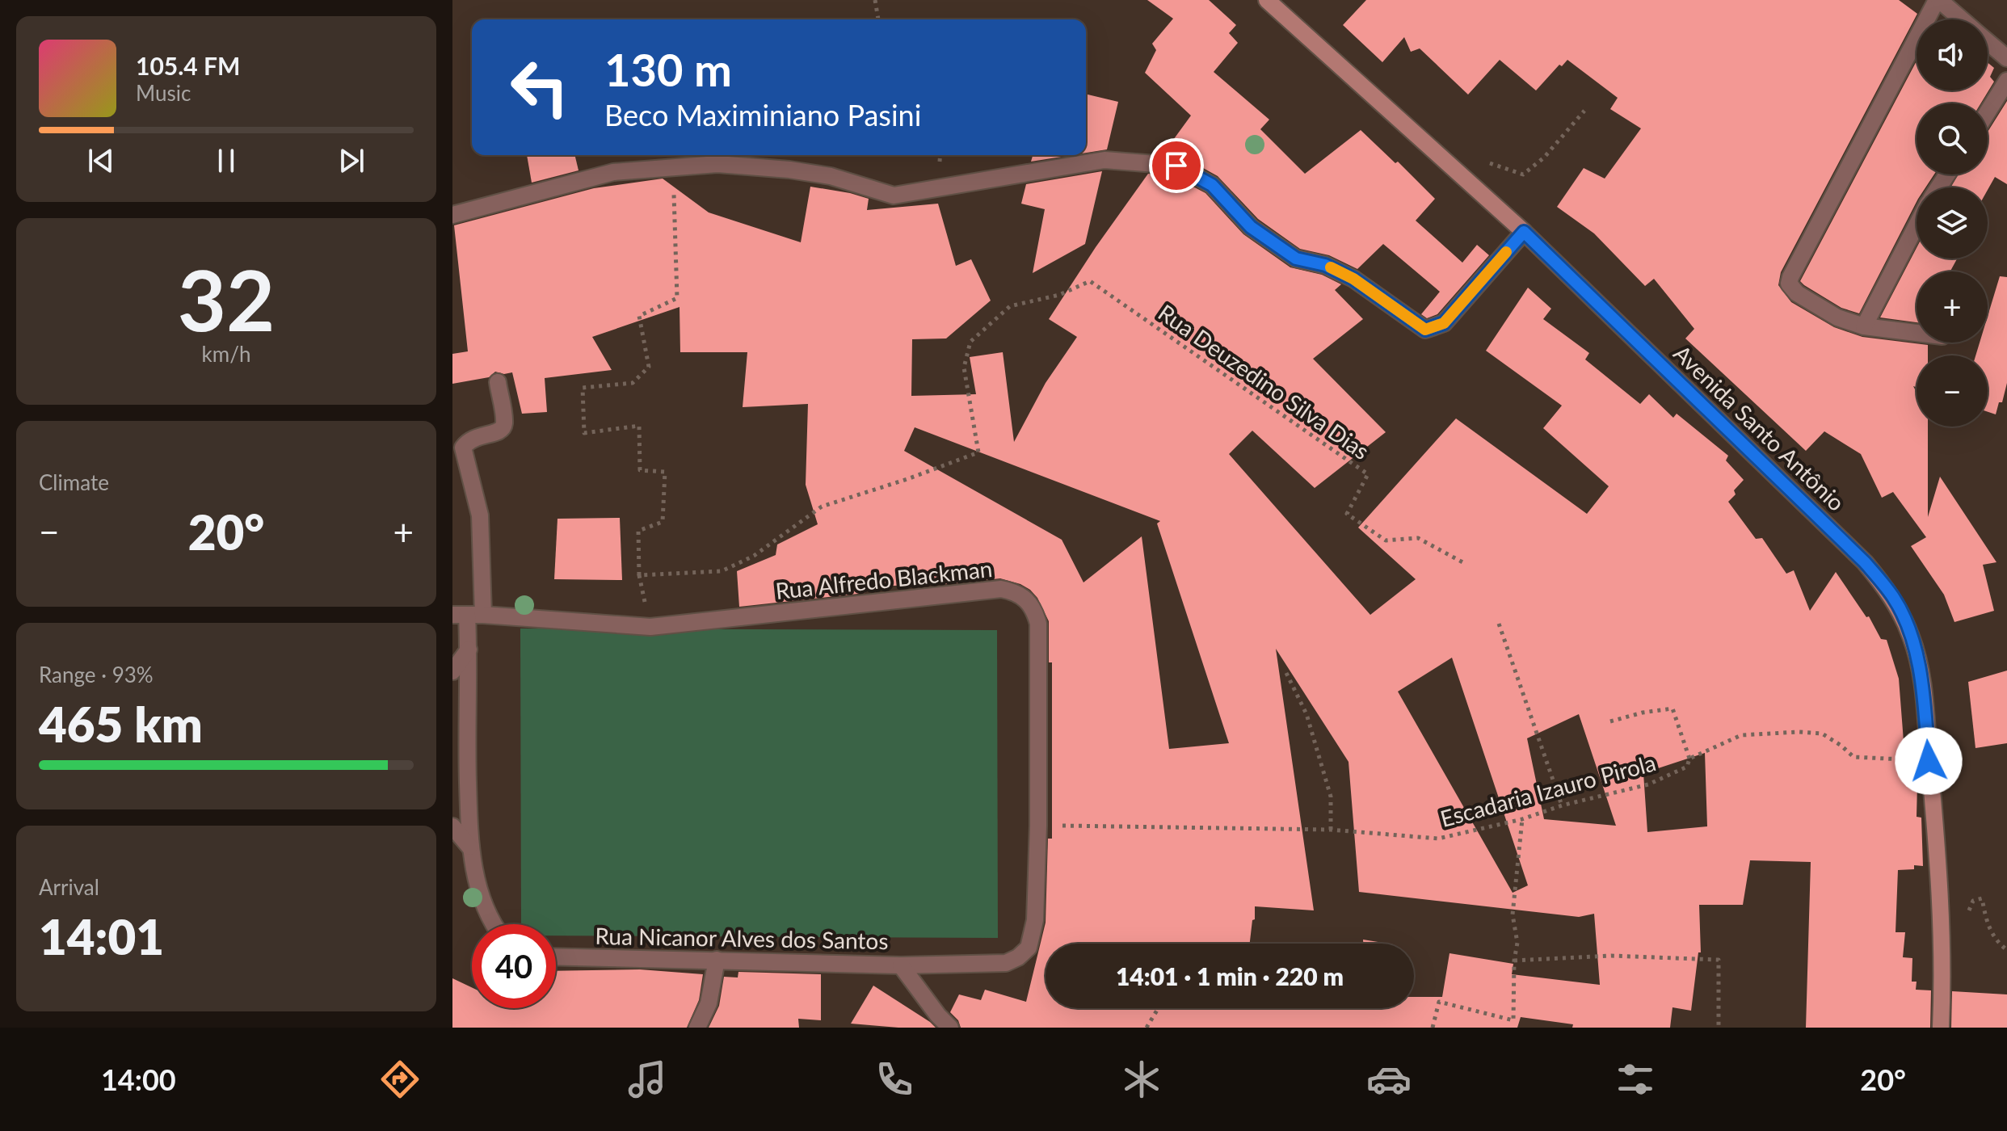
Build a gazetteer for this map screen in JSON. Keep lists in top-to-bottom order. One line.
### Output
{"streets":{"street":["Avenida Santo Antônio","Rua Alfredo Blackman","Rua Nicanor Alves dos Santos"],"path":["Rua Deuzedino Silva Dias","Escadaria Izauro Pirola"]},"crossings":[["Avenida Santo Antônio","Escadaria Izauro Pirola"],["Rua Alfredo Blackman","Escadaria Izauro Pirola"],["Rua Alfredo Blackman","Rua Nicanor Alves dos Santos"]],"page":{"map_buttons":["+","−"],"turn":["130 m","Beco Maximiniano Pasini"],"song":["105.4 FM","Music"],"tile":[["32","km/h"],"Climate",["Range · 93%","465 km"],["Arrival","14:01"]],"heat":["−","20°","+"],"limit":"40","trip":"14:01 · 1 min · 220 m","tabs":["14:00","20°"]}}
